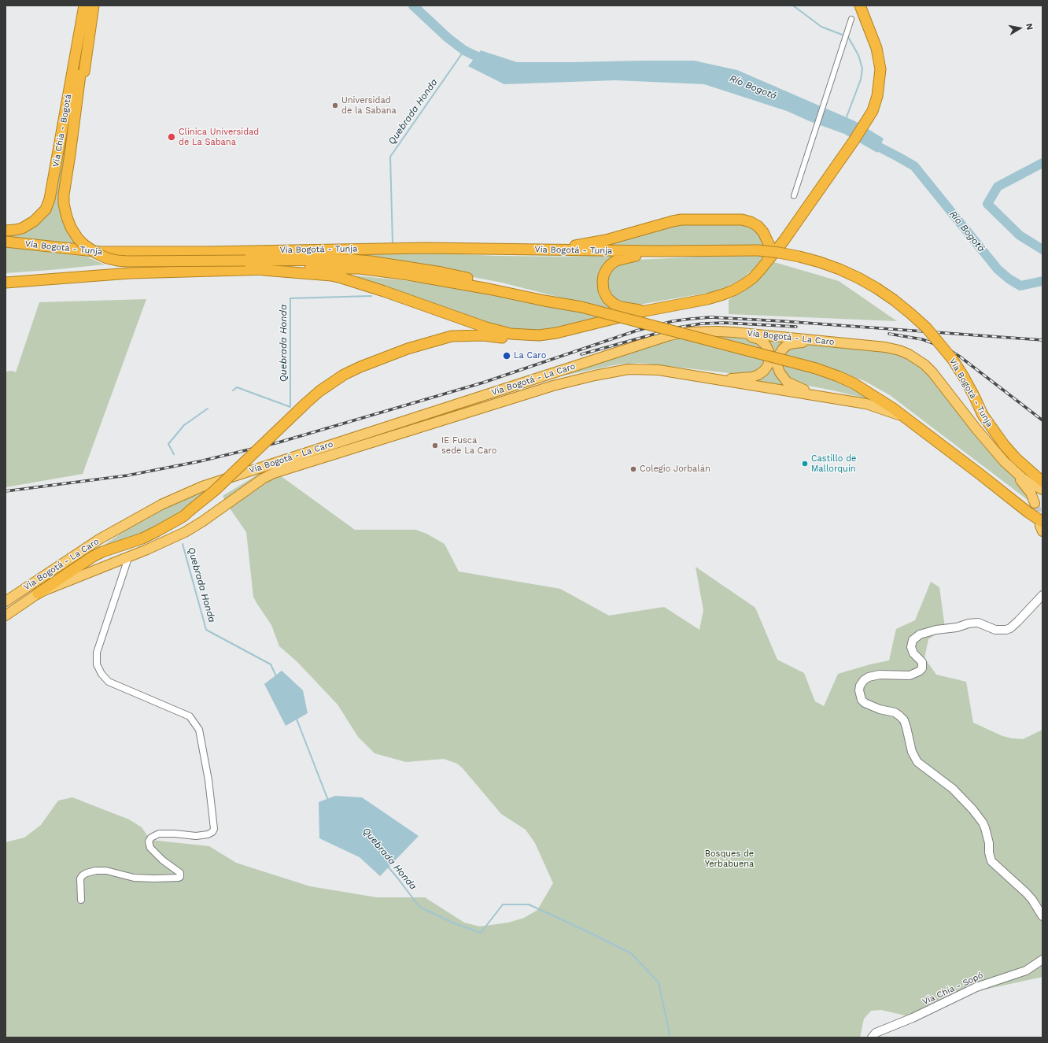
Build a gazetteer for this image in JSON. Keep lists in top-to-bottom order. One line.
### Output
{"streets":{"highway":["Vía Chía - Bogotá","Vía Bogotá - Tunja"],"main road":["Vía Bogotá - La Caro"],"street":["Vía Chía - Sopó"]},"crossings":[["Vía Bogotá - Tunja","Vía Bogotá - La Caro"]],"water":["Río Bogotá","Quebrada Honda"],"parks":["Bosques de Yerbabuena"],"places":["Universidad de la Sabana","Clínica Universidad de La Sabana","La Caro","IE Fusca sede La Caro","Castillo de Mallorquín","Colegio Jorbalán"],"north":"right"}
